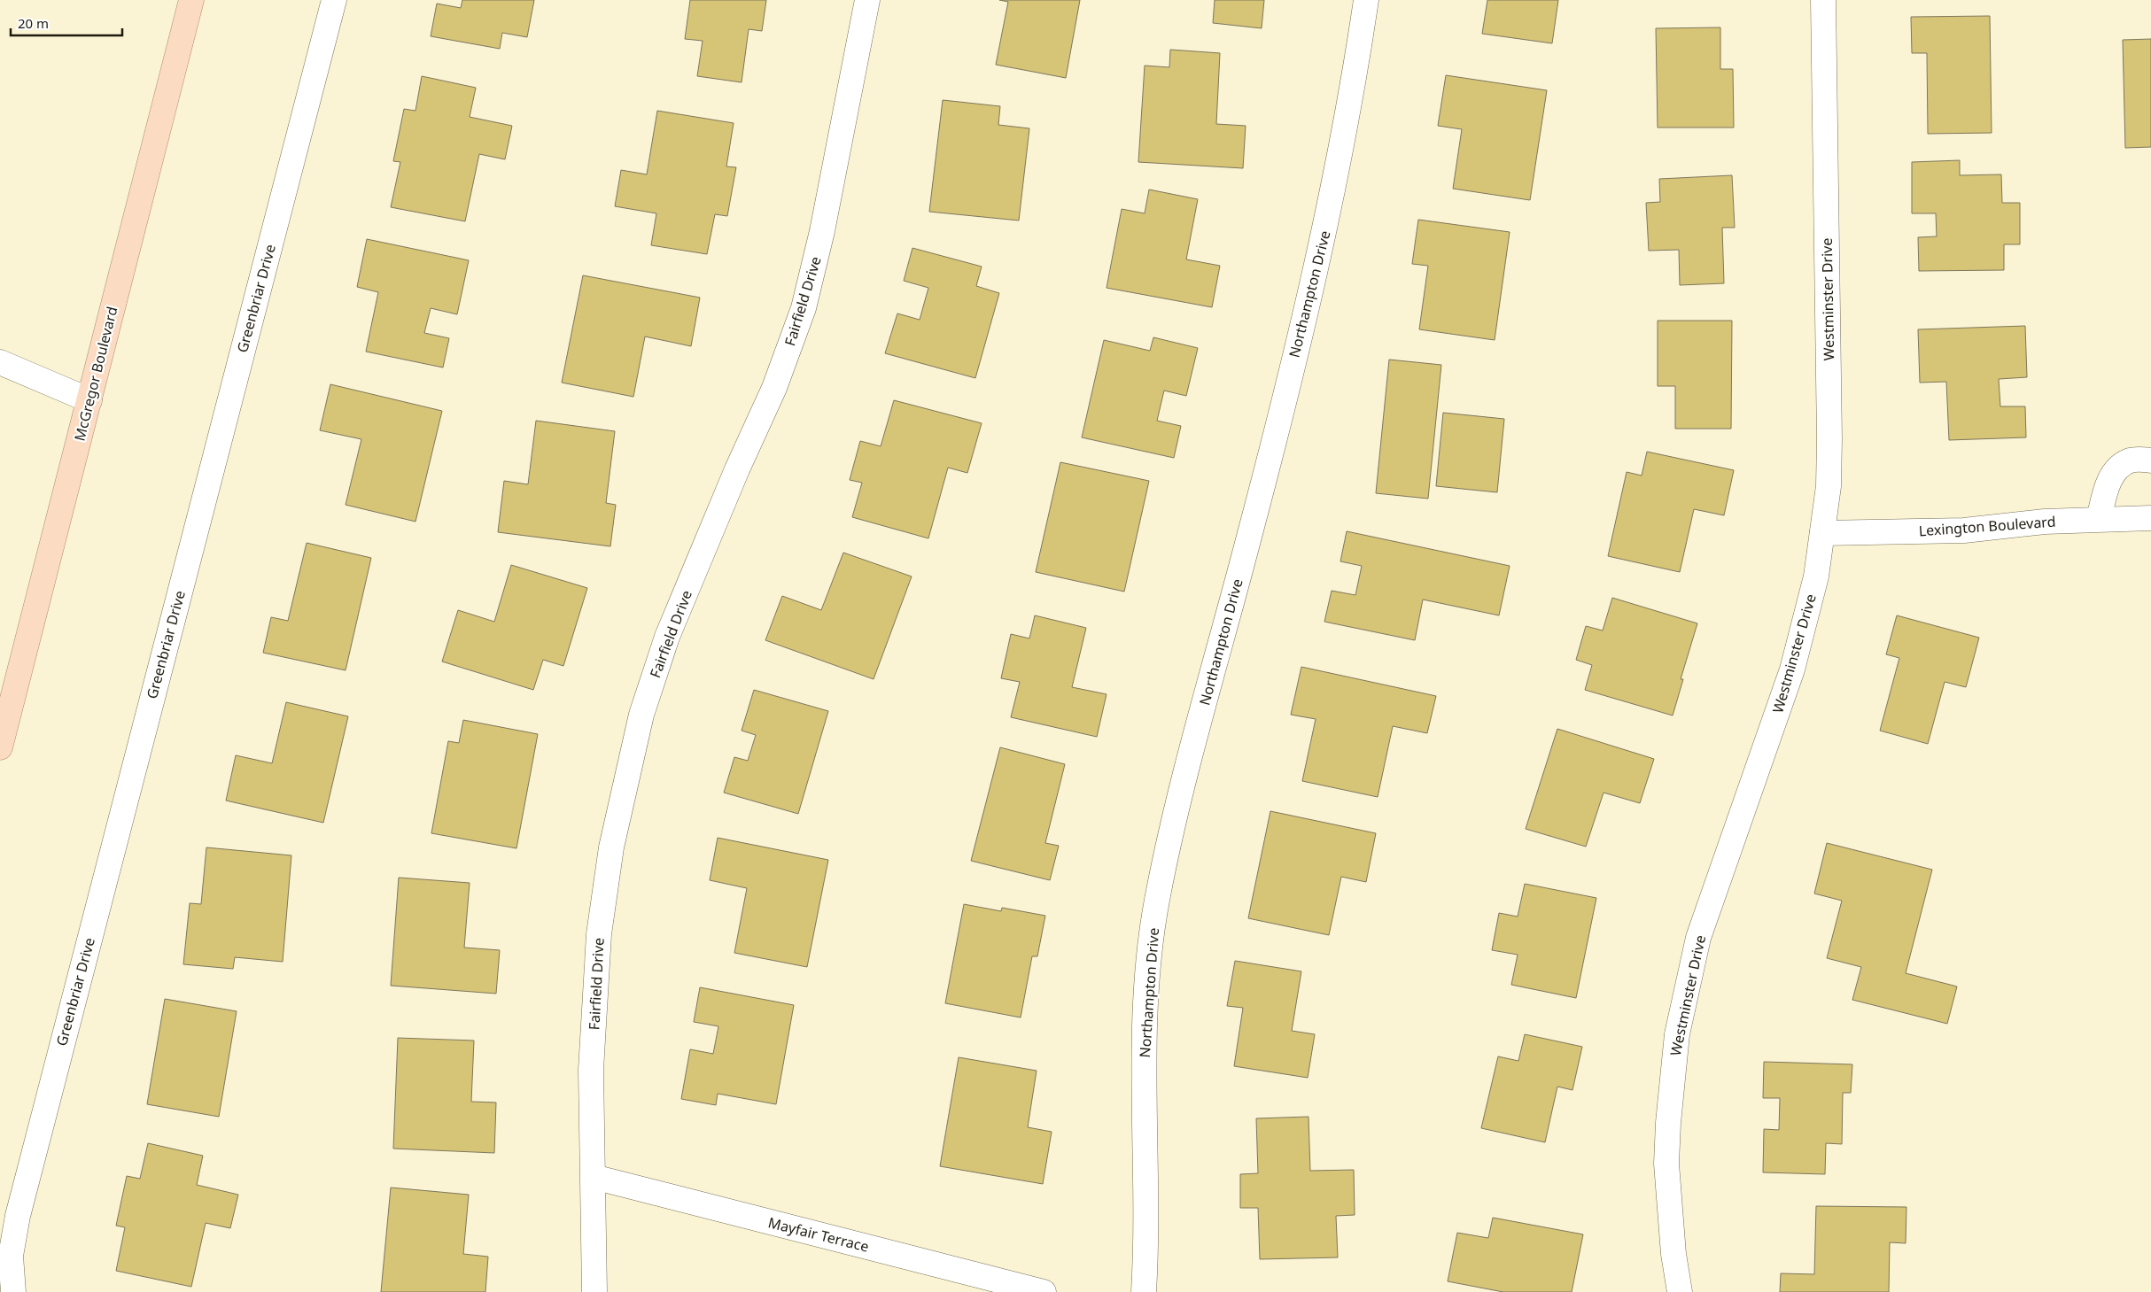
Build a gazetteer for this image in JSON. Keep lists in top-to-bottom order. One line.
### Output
{"streets":{"main road":["McGregor Boulevard"],"street":["Northampton Drive","Greenbriar Drive","Westminster Drive","Fairfield Drive","Lexington Boulevard","Mayfair Terrace"]},"crossings":[["Westminster Drive","Lexington Boulevard"],["Fairfield Drive","Mayfair Terrace"]],"scale_bar":"20 m"}
